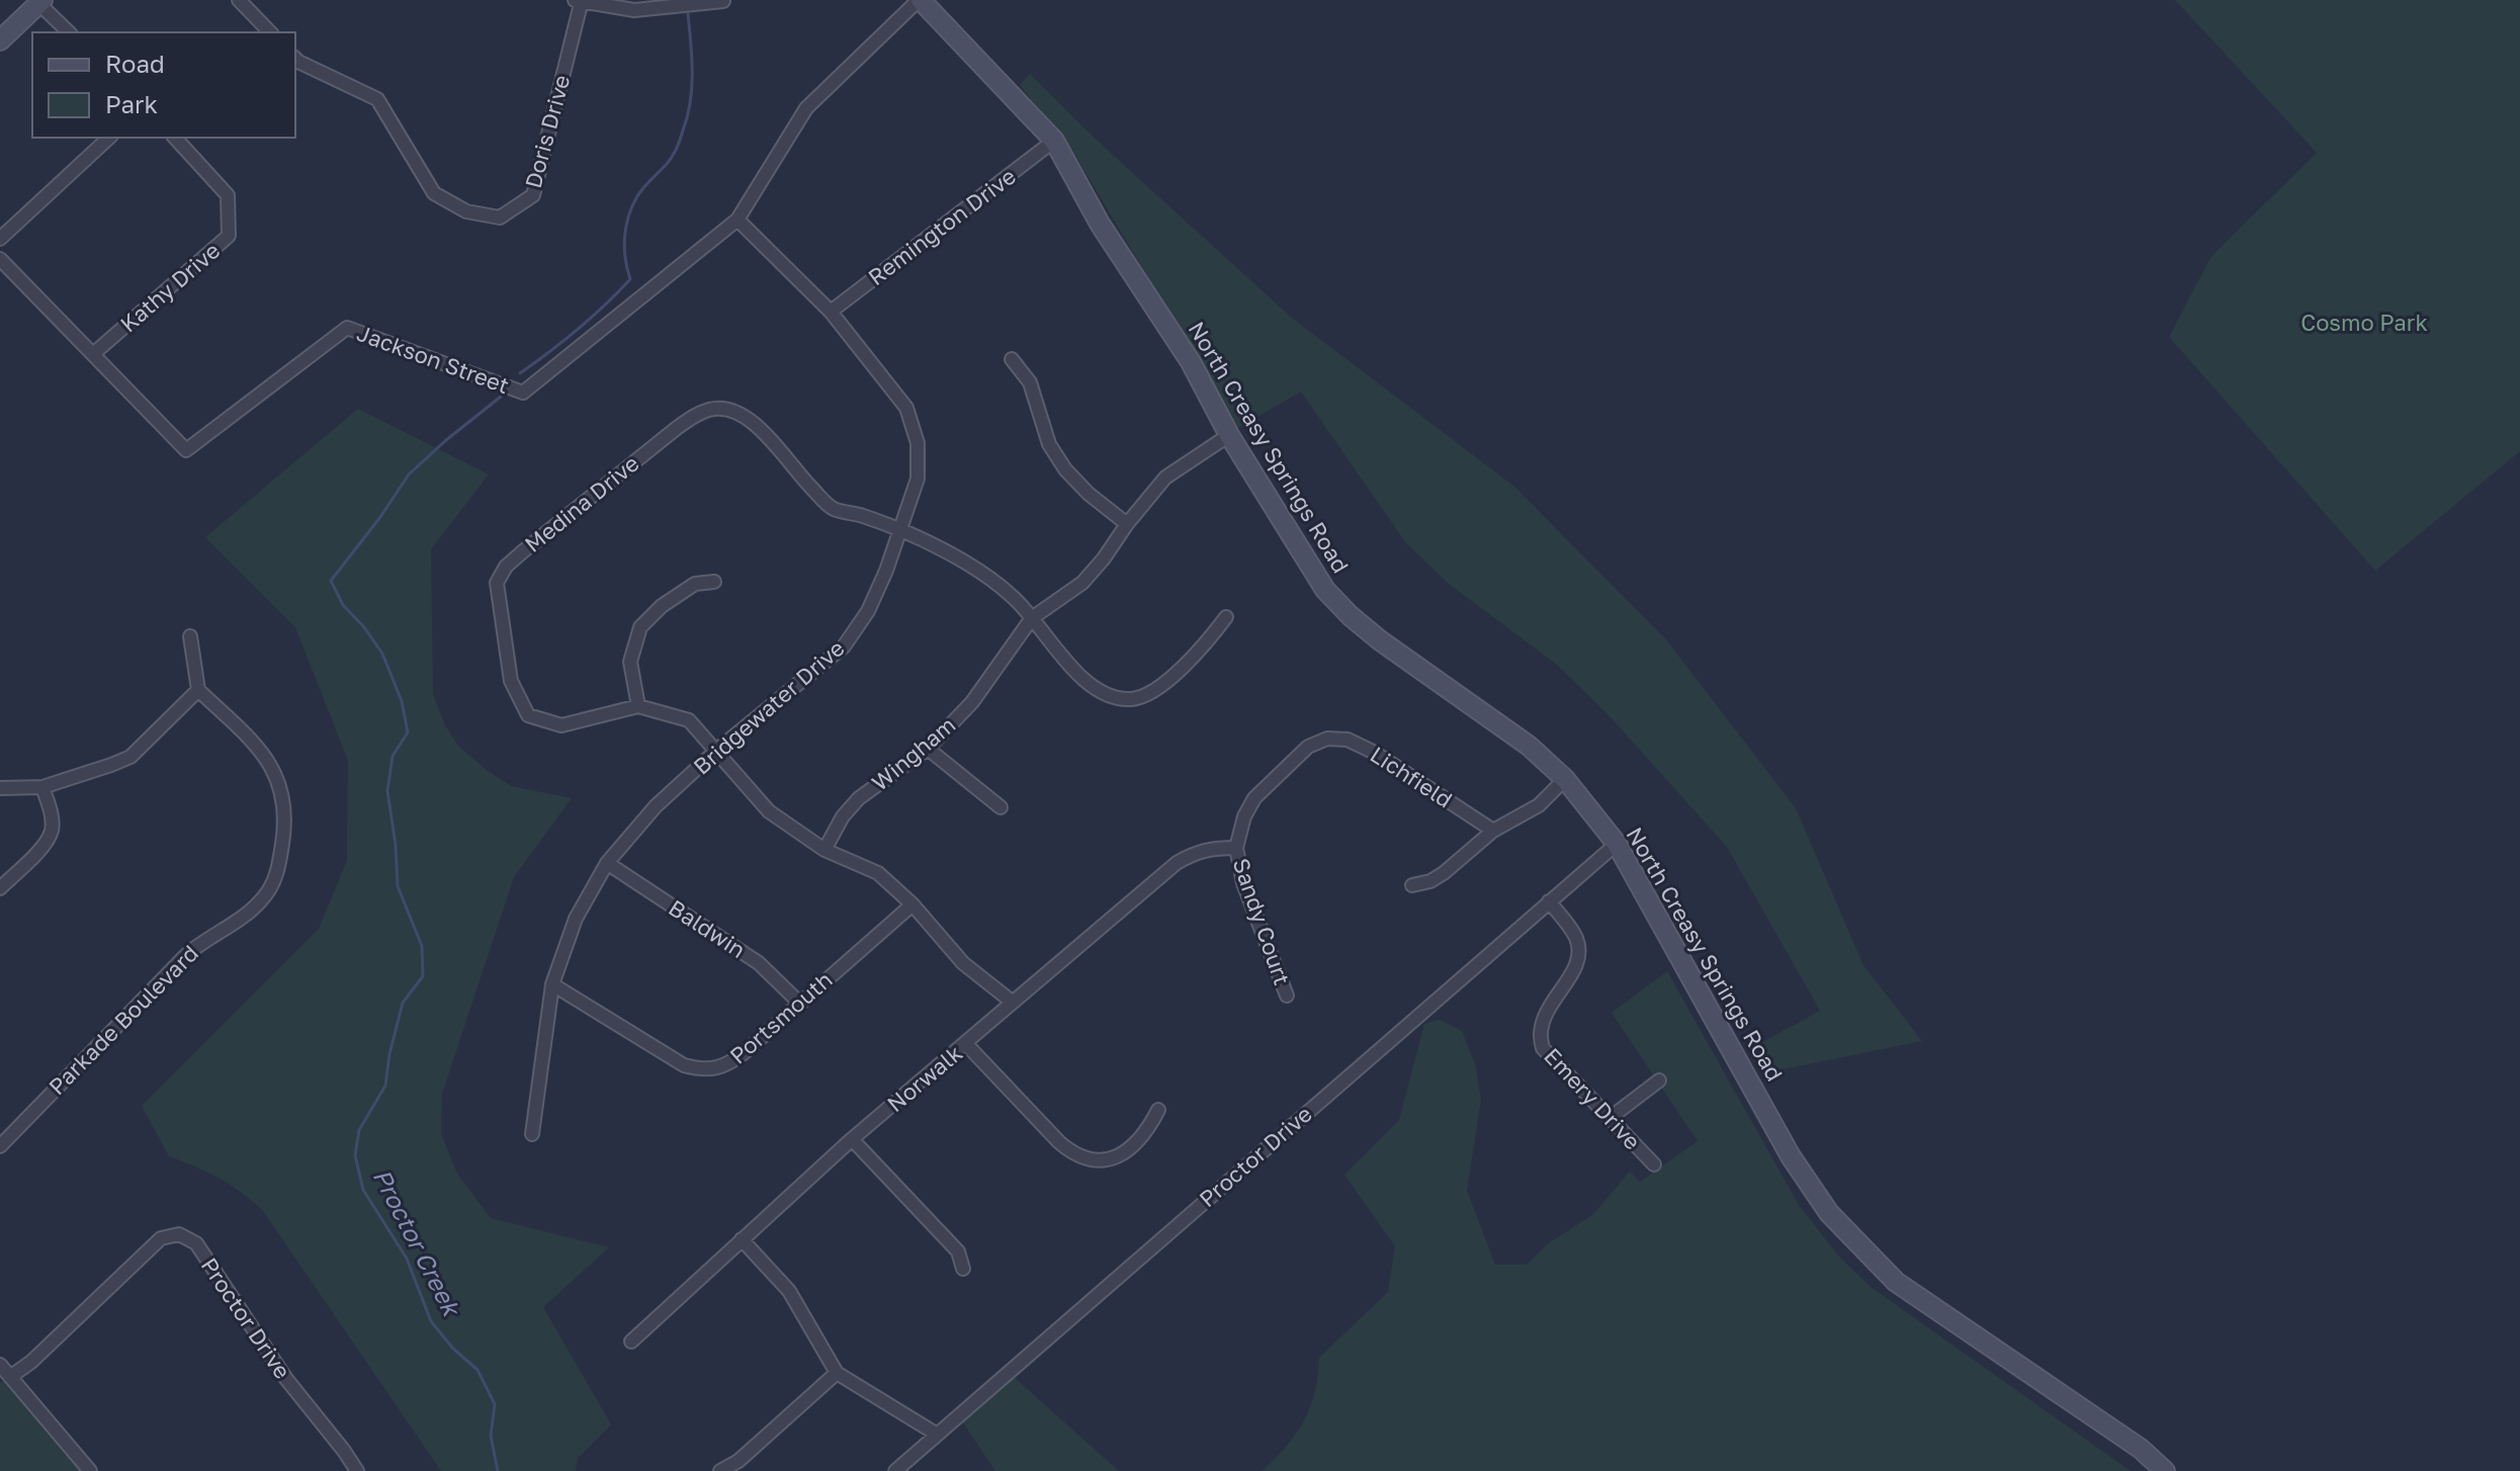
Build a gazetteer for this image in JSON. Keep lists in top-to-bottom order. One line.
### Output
{"streets":{"street":["Doris Drive","Remington Drive","Kathy Drive","Jackson Street","North Creasy Springs Road","Medina Drive","Bridgewater Drive","Wingham","Lichfield","Sandy Court","Baldwin","Portsmouth","Parkade Boulevard","Norwalk","Emery Drive","Proctor Drive"]},"crossings":[["Remington Drive","North Creasy Springs Road"],["Remington Drive","Bridgewater Drive"],["Kathy Drive","Jackson Street"],["Jackson Street","North Creasy Springs Road"],["Jackson Street","Bridgewater Drive"],["North Creasy Springs Road","Wingham"],["North Creasy Springs Road","Proctor Drive"],["Medina Drive","Bridgewater Drive"],["Bridgewater Drive","Baldwin"],["Bridgewater Drive","Portsmouth"],["Lichfield","Sandy Court"],["Lichfield","Norwalk"],["Sandy Court","Norwalk"],["Baldwin","Portsmouth"],["Emery Drive","Proctor Drive"]],"water":["Proctor Creek"],"parks":["Cosmo Park"],"legend":["Road","Park"]}
